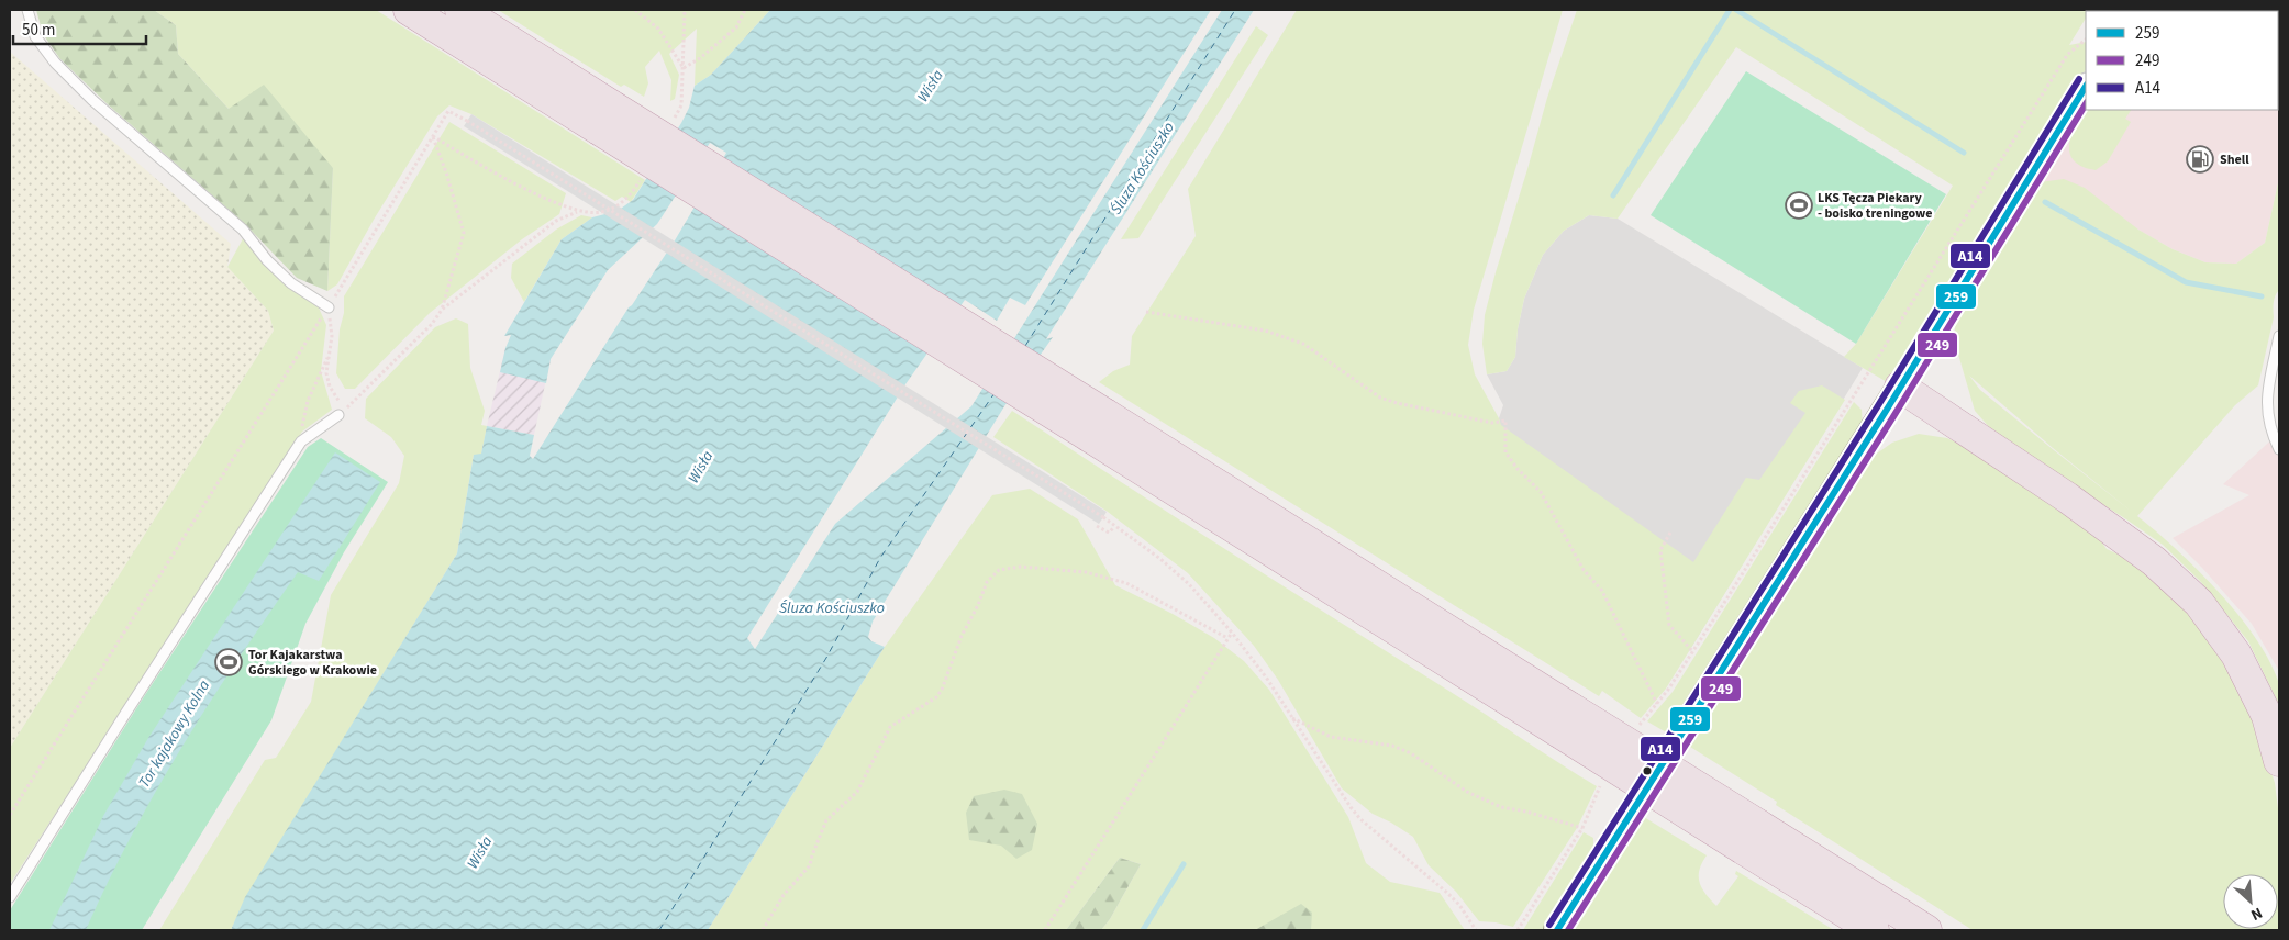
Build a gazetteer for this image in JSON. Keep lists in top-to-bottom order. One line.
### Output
{"water":["Wisła","Śluza Kościuszko","Tor kajakowy Kolna"],"places":{"fuel station":["Shell"],"sports":["LKS Tęcza Piekary - boisko treningowe","Tor Kajakarstwa Górskiego w Krakowie"]},"lines":["transit line A14","transit line 259","transit line 249"],"legend":["259","249","A14"],"scale_bar":"50 m","north":"bottom right"}
